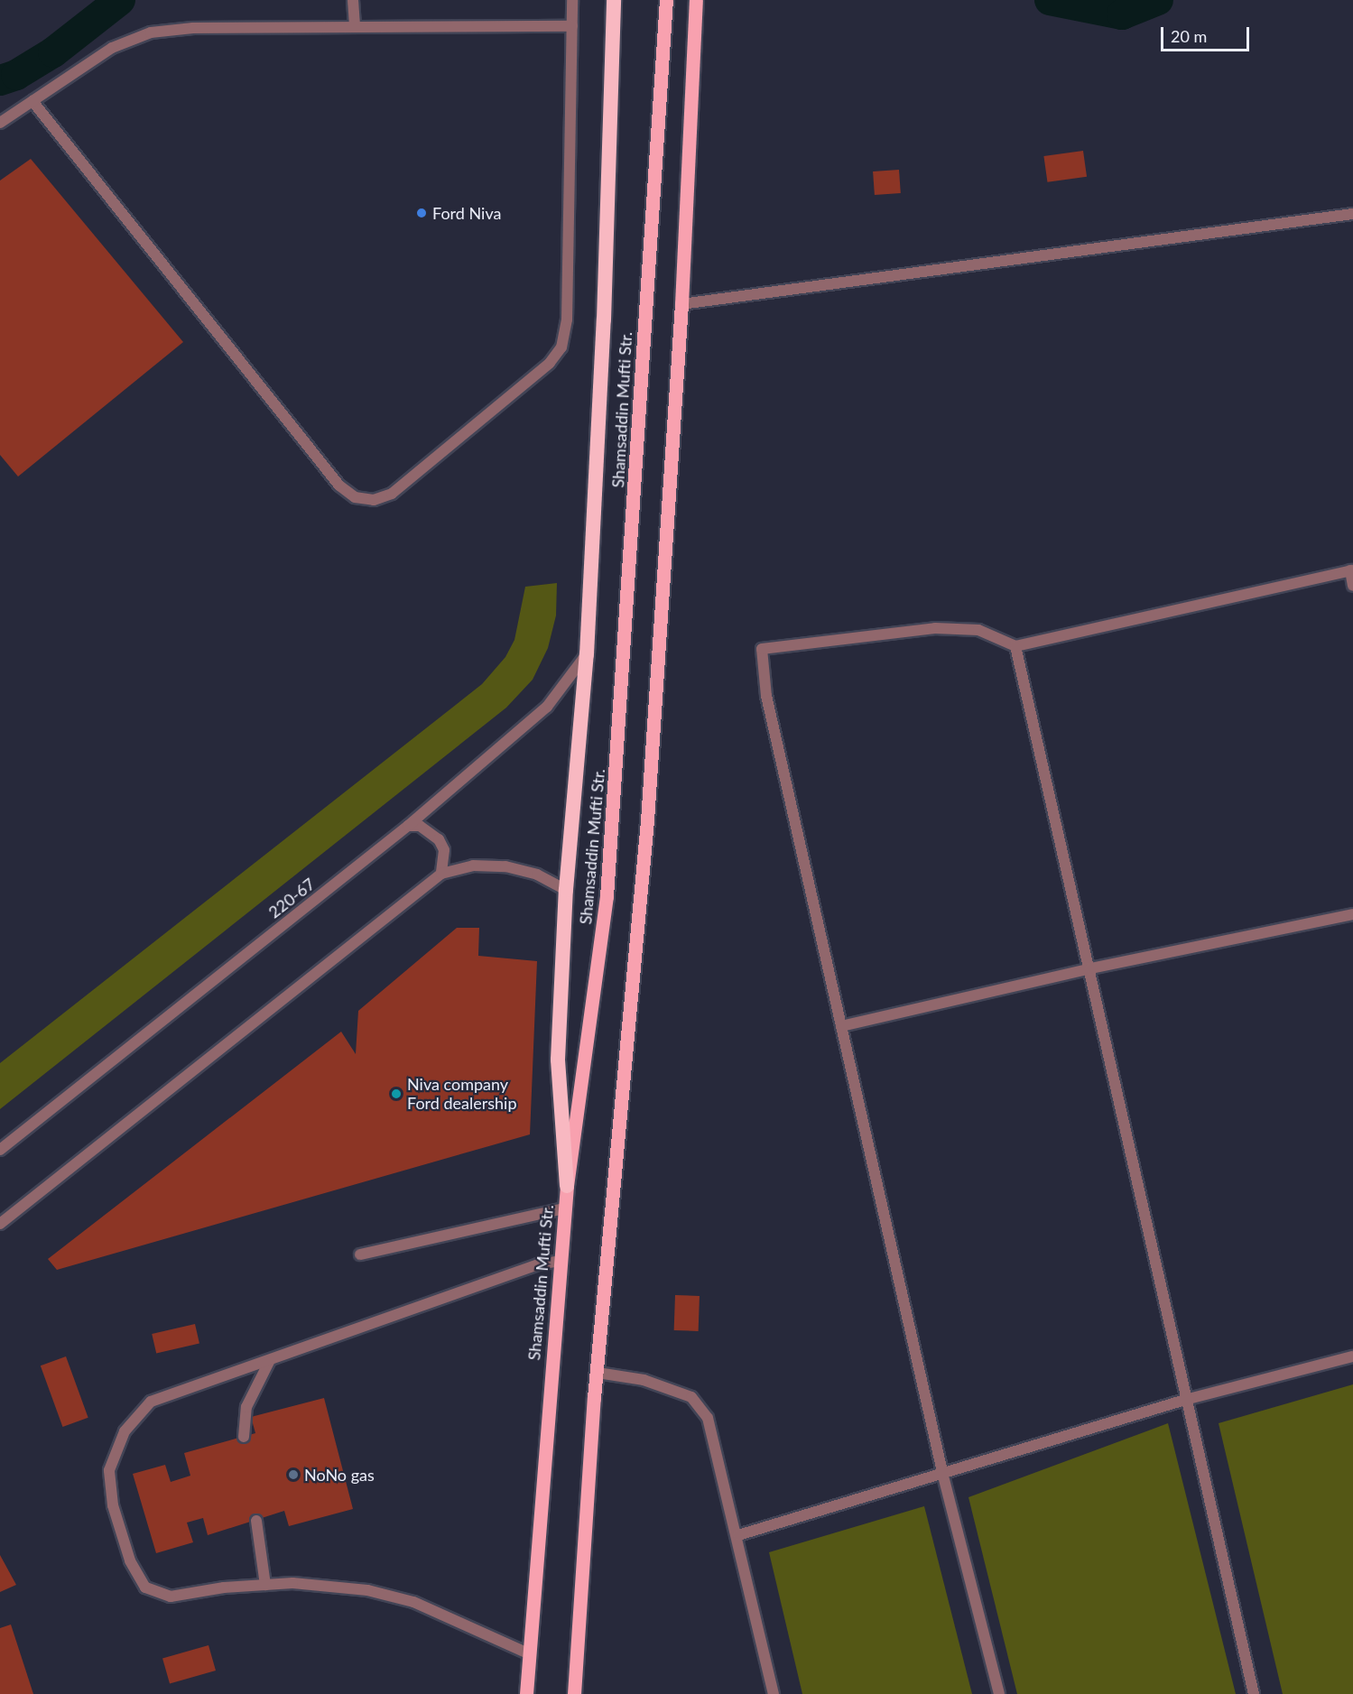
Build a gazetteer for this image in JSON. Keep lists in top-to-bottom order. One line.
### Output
{"streets":{"main road":["Shamsaddin Mufti Str."],"street":["220-67"]},"places":["Ford Niva","Niva company Ford dealership","NoNo gas"],"scale_bar":"20 m"}
